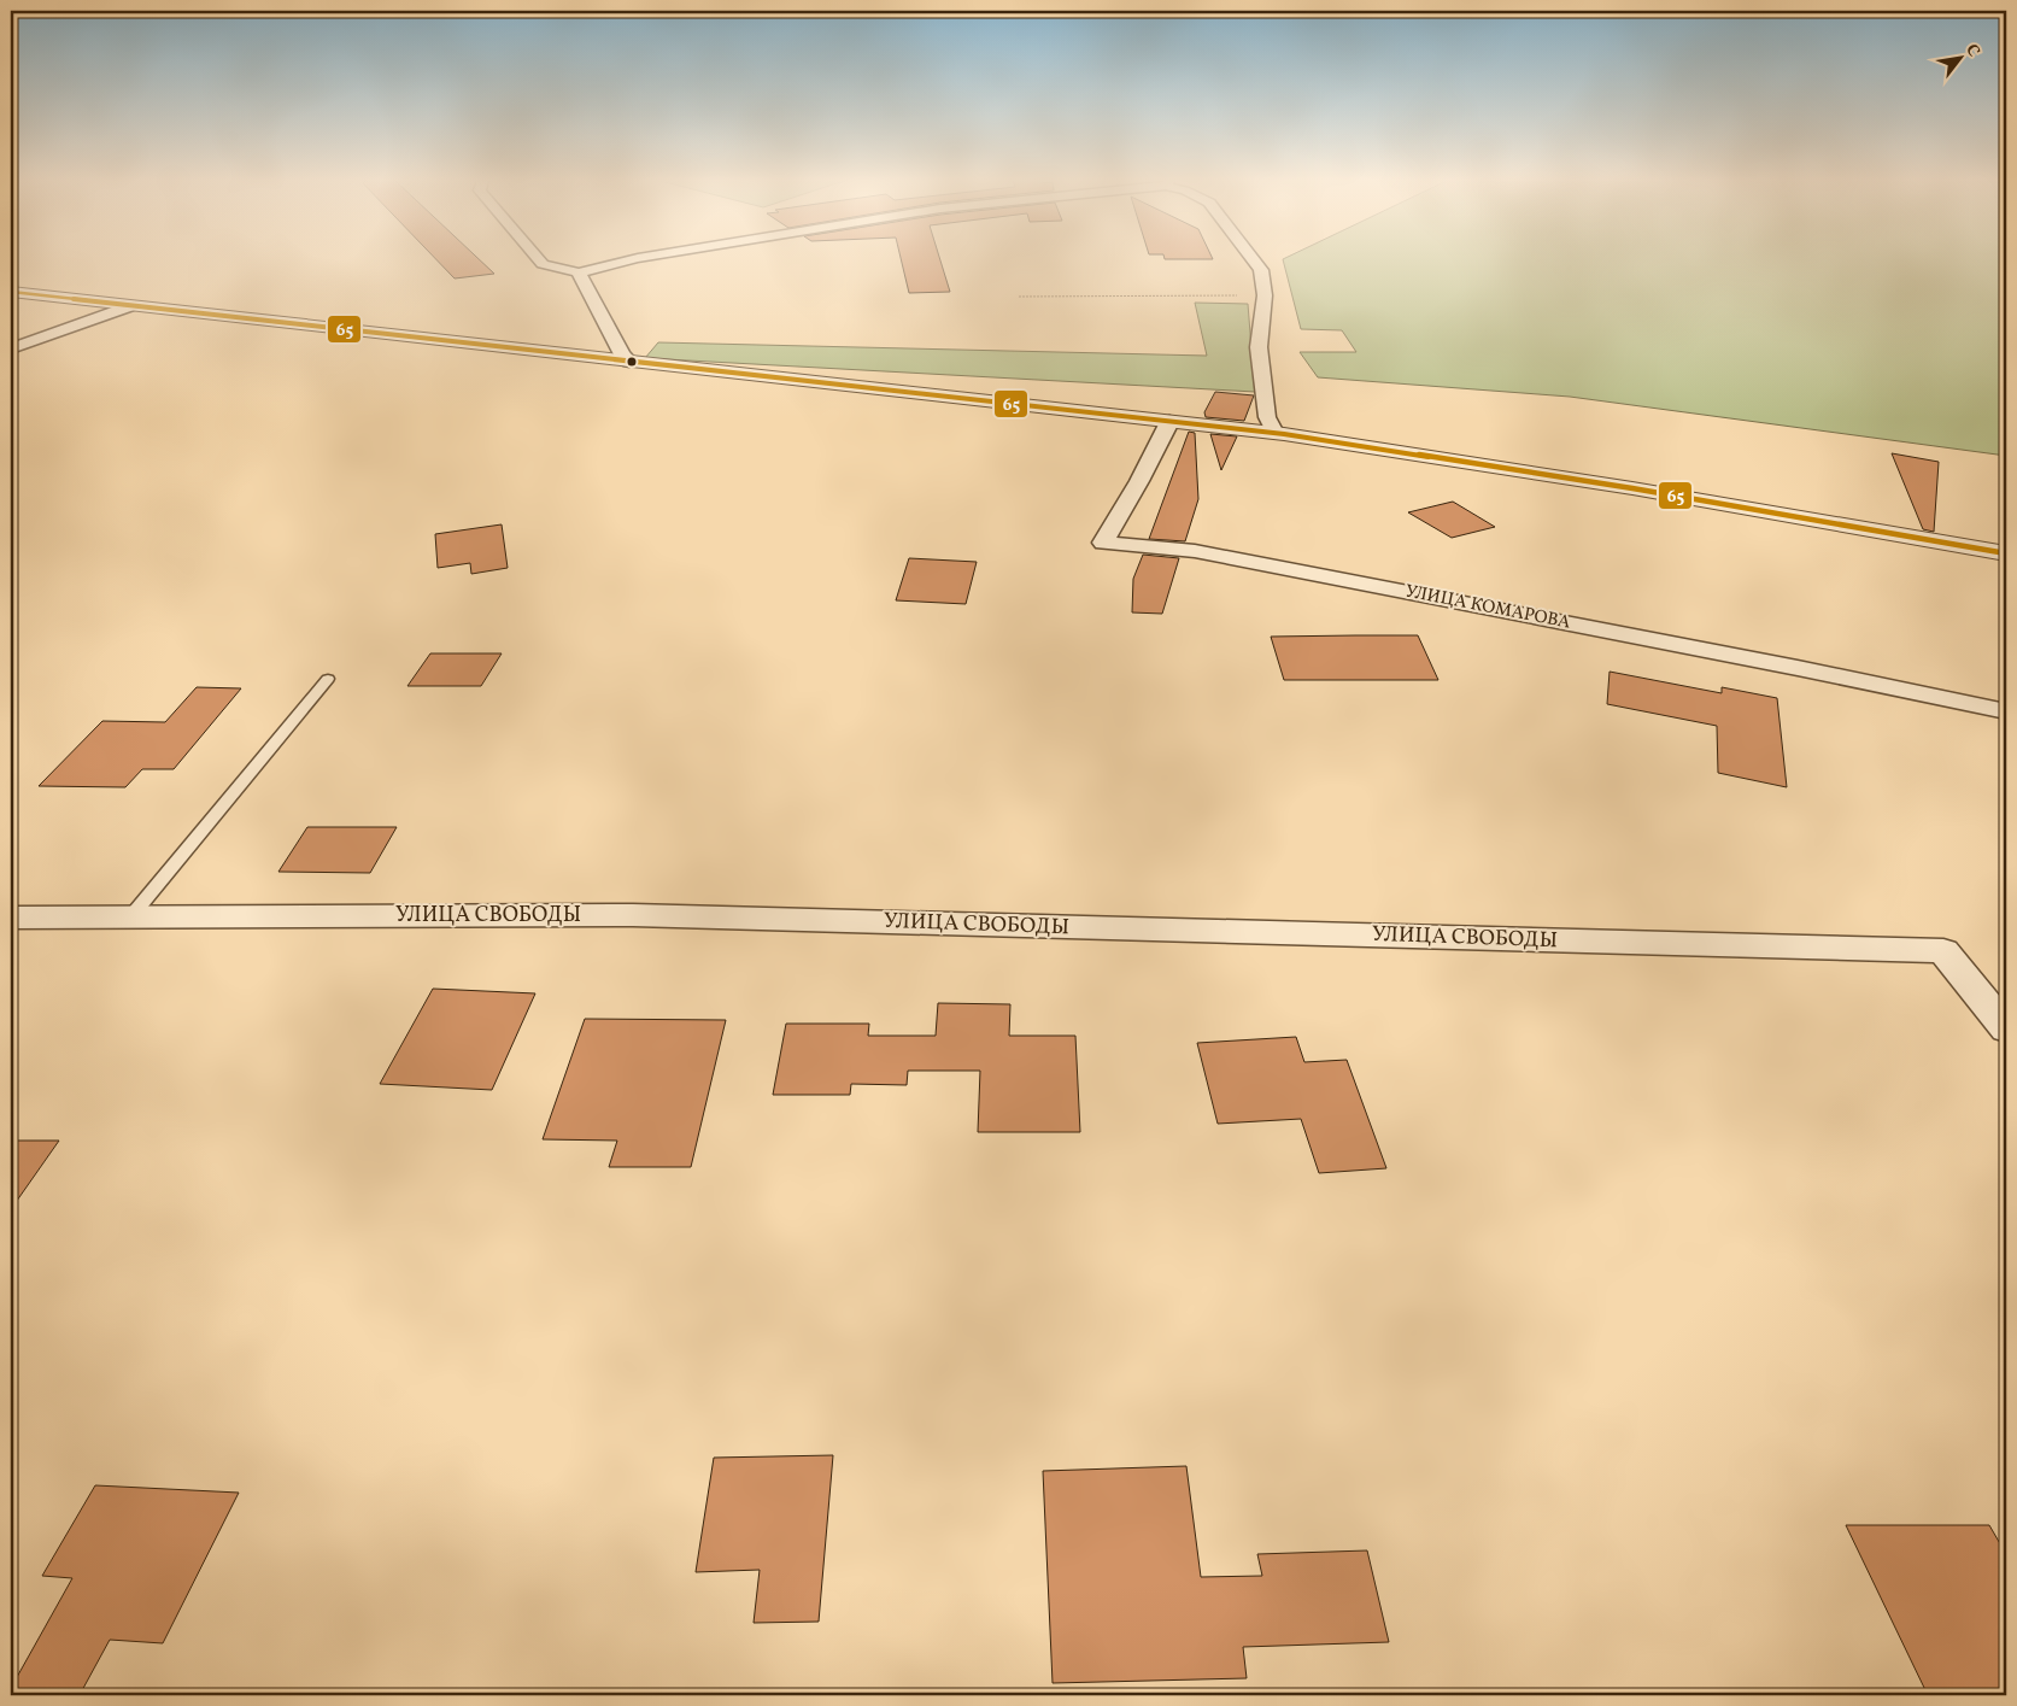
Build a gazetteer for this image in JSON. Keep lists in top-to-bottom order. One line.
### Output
{"streets":{"street":["УЛИЦА КОМАРОВА","УЛИЦА СВОБОДЫ"]},"lines":["transit line 65"],"north":"top right"}
